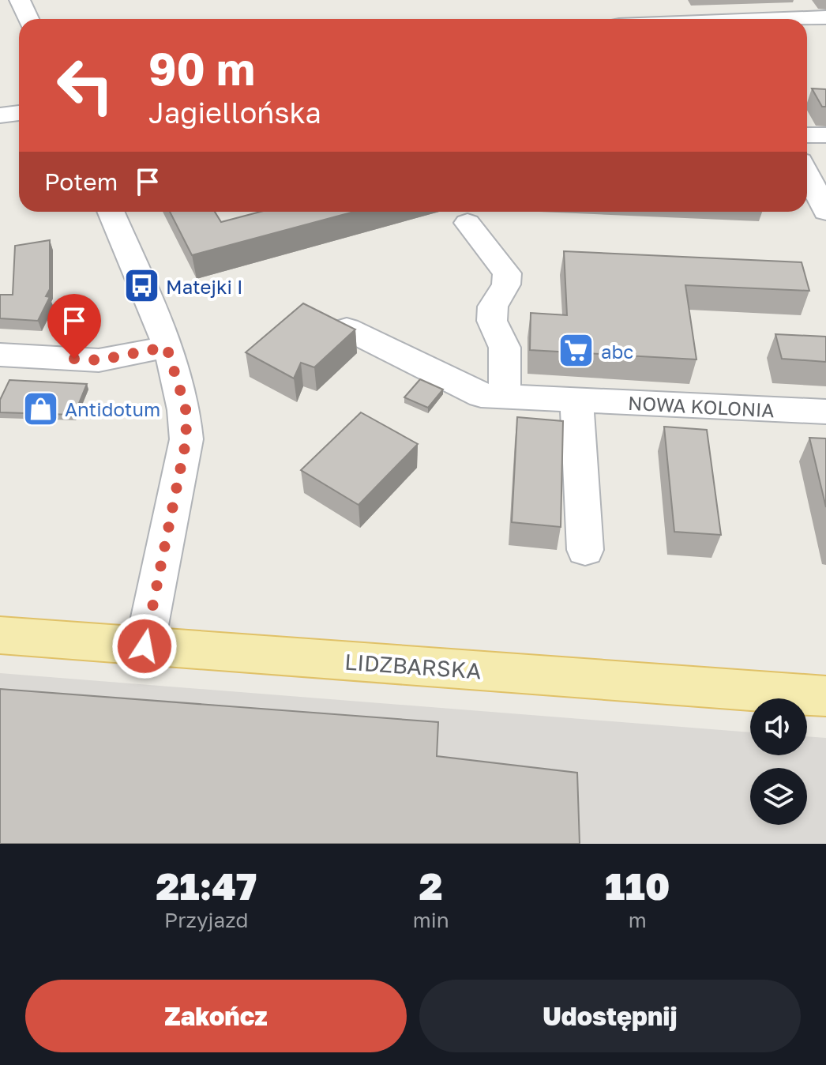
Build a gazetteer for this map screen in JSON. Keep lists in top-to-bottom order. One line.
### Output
{"streets":{"main road":["LIDZBARSKA"],"street":["NOWA KOLONIA"]},"places":{"bus stop":["Matejki I"],"supermarket":["abc"],"shop":["Antidotum"]},"page":{"turn":["90 m","Jagiellońska"],"then":"Potem","eta":["21:47","Przyjazd","2","min","110","m"],"buttons":["Zakończ","Udostępnij"]}}
